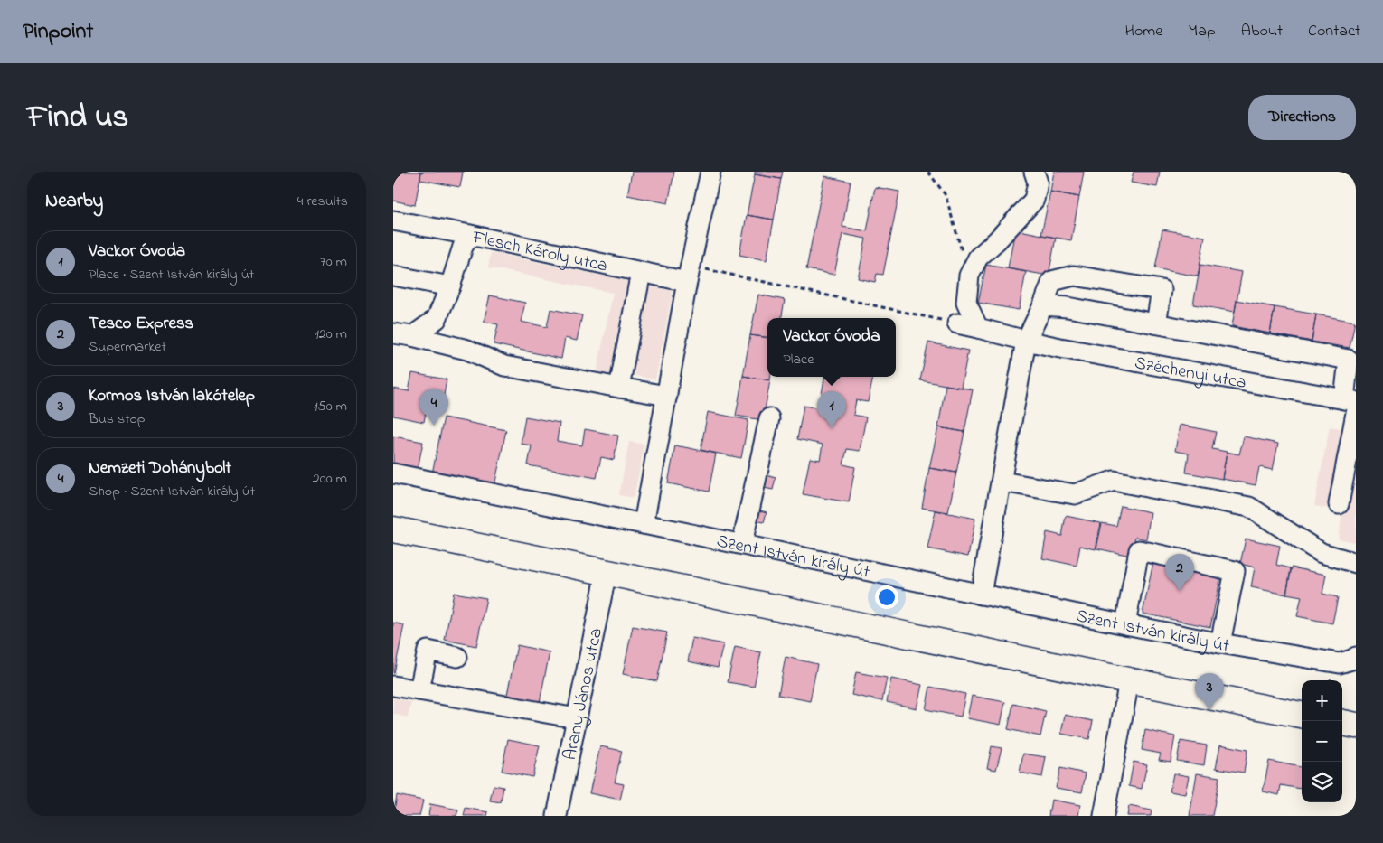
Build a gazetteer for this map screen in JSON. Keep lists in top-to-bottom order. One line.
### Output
{"streets":{"street":["Flesch Károly utca","Széchenyi utca","Szent István király út","Arany János utca"]},"page":{"header":"Pinpoint","nav":["Home","Map","About","Contact"],"title":"Find us","buttons":"Directions","heading":["Nearby","4 results"],"list":[{"mark":"1","name":"Vackor Óvoda","note":"Place · Szent István király út","value":"70 m"},{"mark":"2","name":"Tesco Express","note":"Supermarket","value":"120 m"},{"mark":"3","name":"Kormos István lakótelep","note":"Bus stop","value":"150 m"},{"mark":"4","name":"Nemzeti Dohánybolt","note":"Shop · Szent István király út","value":"200 m"}],"popup":["Vackor Óvoda","Place"],"pins":["4","1","2","3"],"map_buttons":["+","−"]}}
